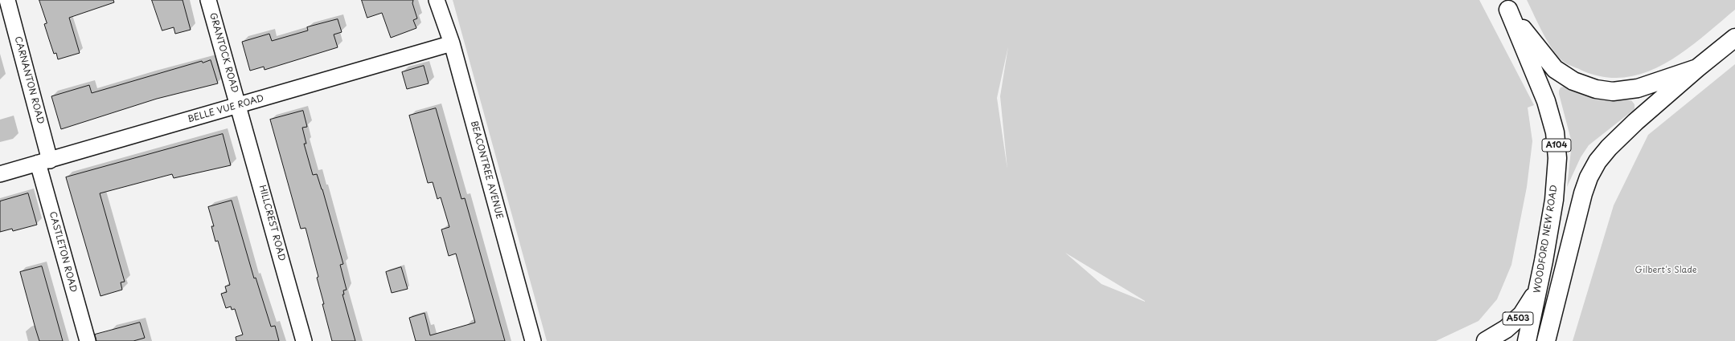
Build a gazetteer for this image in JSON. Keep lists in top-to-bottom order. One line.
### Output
{"streets":{"main road":["A104","WOODFORD NEW ROAD","A503"],"street":["GRANTOCK ROAD","CARNANTON ROAD","BELLE VUE ROAD","BEACONTREE AVENUE","HILLCREST ROAD","CASTLETON ROAD"]},"crossings":[["GRANTOCK ROAD","BELLE VUE ROAD"],["GRANTOCK ROAD","HILLCREST ROAD"],["CARNANTON ROAD","BELLE VUE ROAD"],["CARNANTON ROAD","CASTLETON ROAD"],["BELLE VUE ROAD","BEACONTREE AVENUE"],["BELLE VUE ROAD","HILLCREST ROAD"],["BELLE VUE ROAD","CASTLETON ROAD"],["WOODFORD NEW ROAD","A503"]],"parks":["Gilbert's Slade"]}
